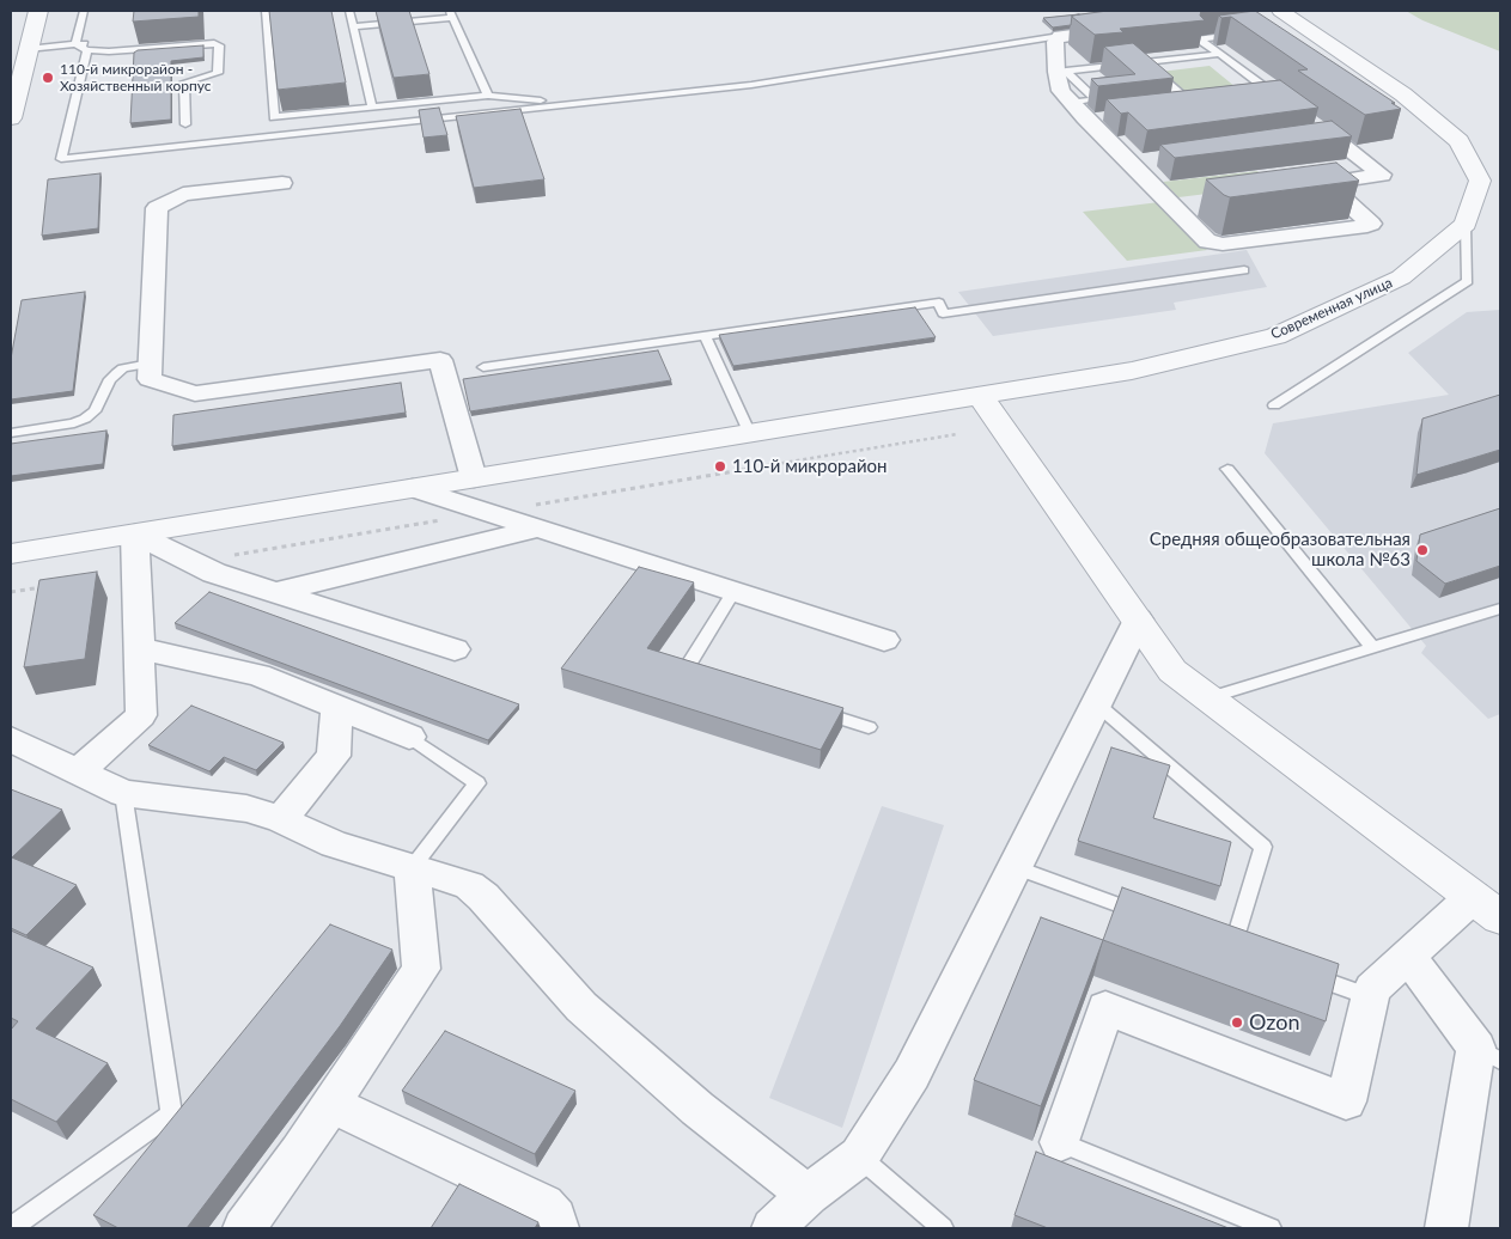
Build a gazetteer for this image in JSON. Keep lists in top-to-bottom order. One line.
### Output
{"streets":{"street":["Современная улица"]},"places":["110-й микрорайон - Хозяйственный корпус","110-й микрорайон","Средняя общеобразовательная школа №63","Ozon"]}
